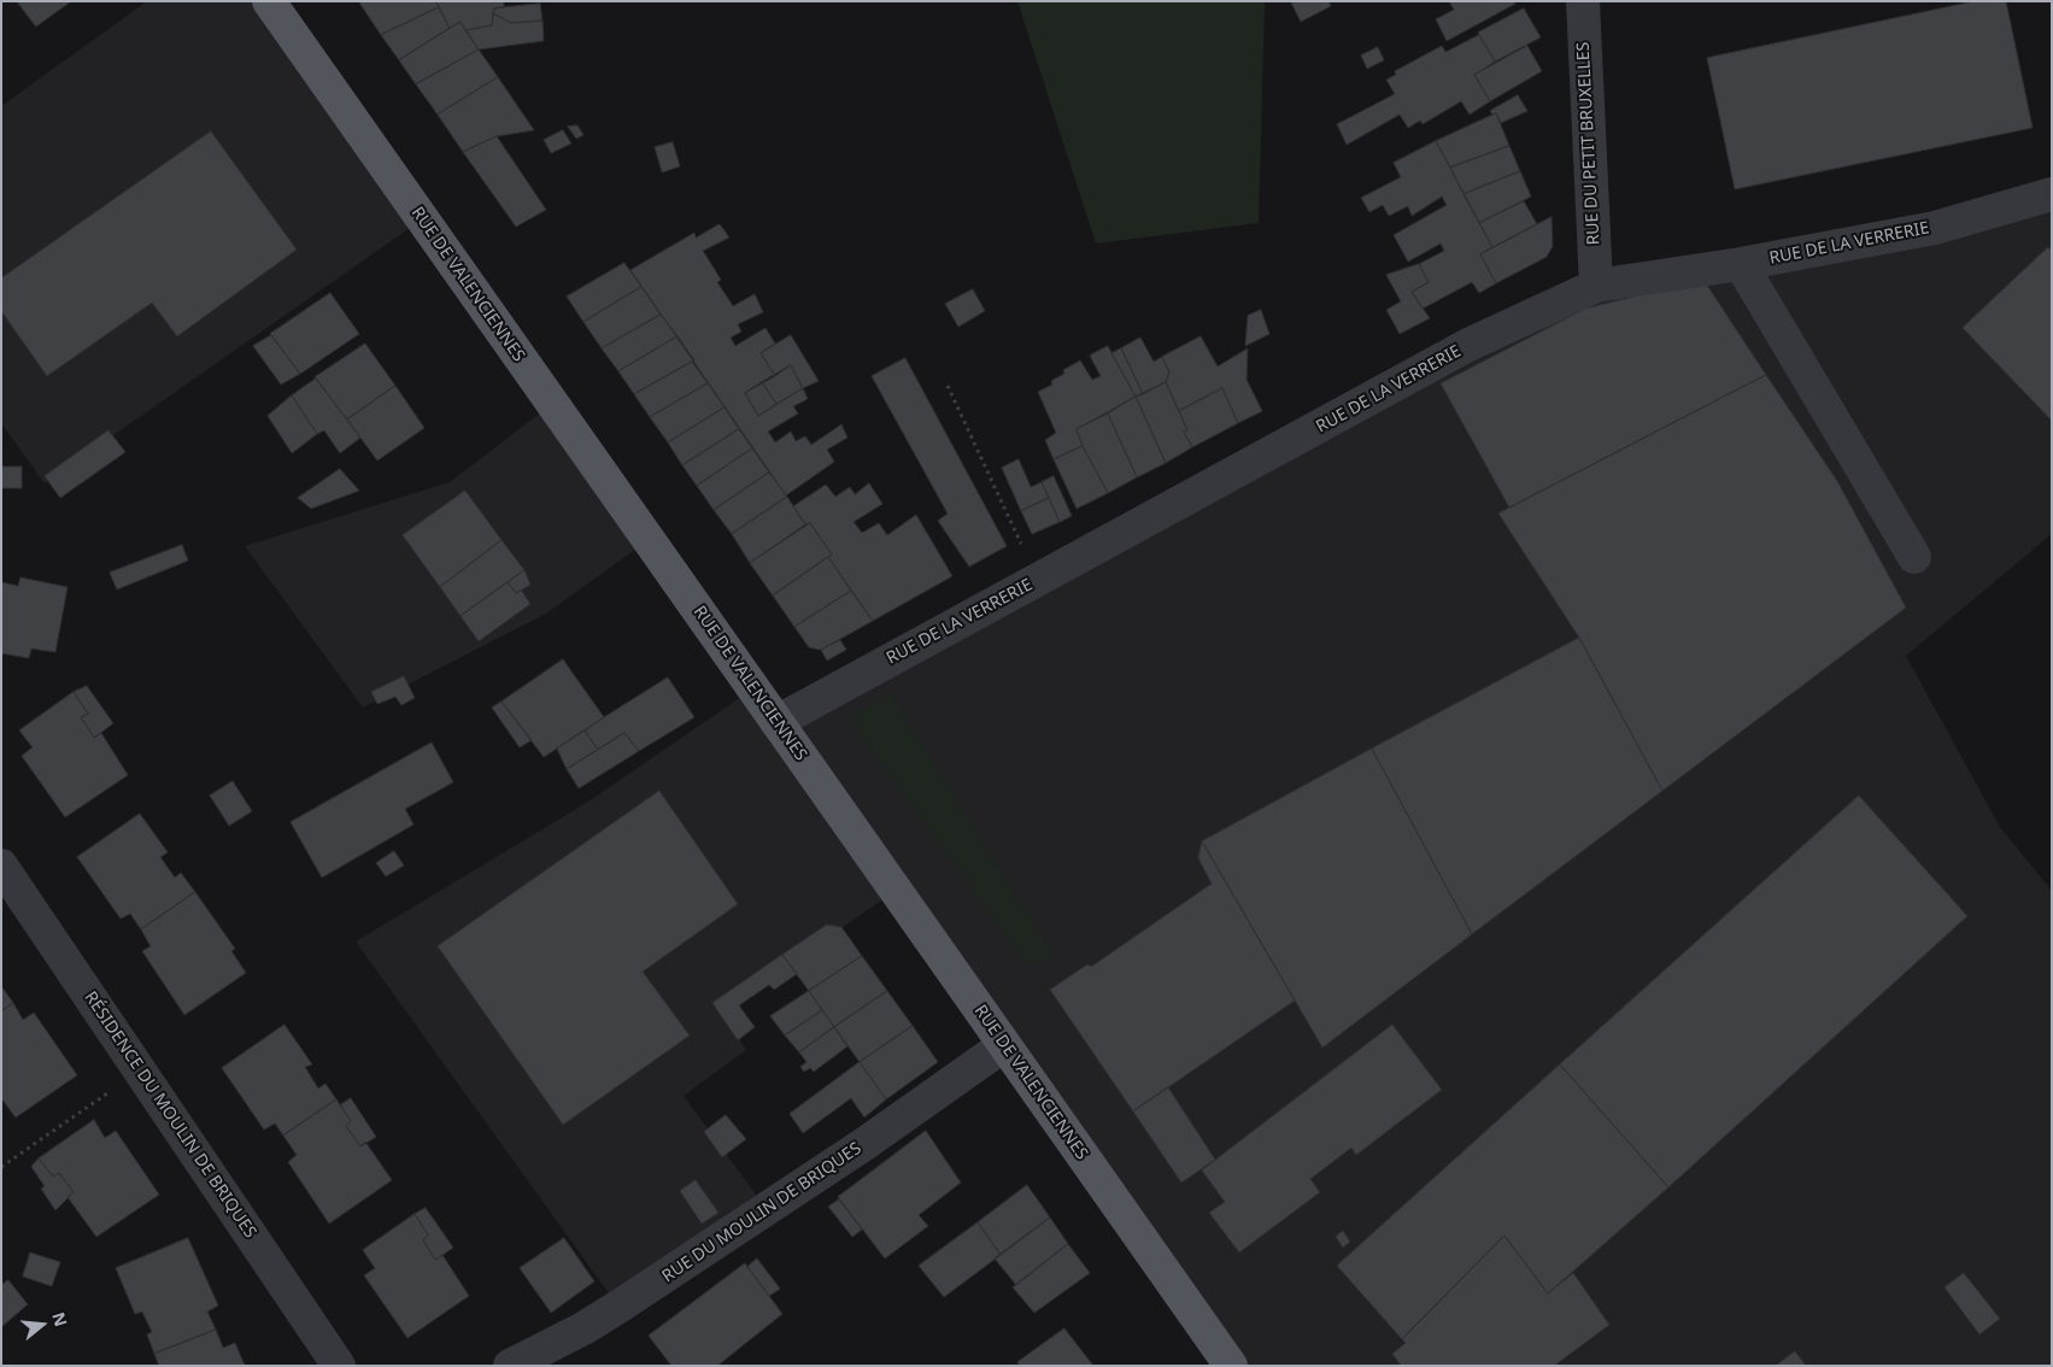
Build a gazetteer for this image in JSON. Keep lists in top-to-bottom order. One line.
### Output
{"streets":{"main road":["RUE DE VALENCIENNES"],"street":["RUE DU PETIT BRUXELLES","RUE DE LA VERRERIE","RÉSIDENCE DU MOULIN DE BRIQUES","RUE DU MOULIN DE BRIQUES"]},"crossings":[["RUE DU PETIT BRUXELLES","RUE DE LA VERRERIE"],["RUE DE LA VERRERIE","RUE DE VALENCIENNES"],["RUE DE VALENCIENNES","RUE DU MOULIN DE BRIQUES"]],"north":"right"}
